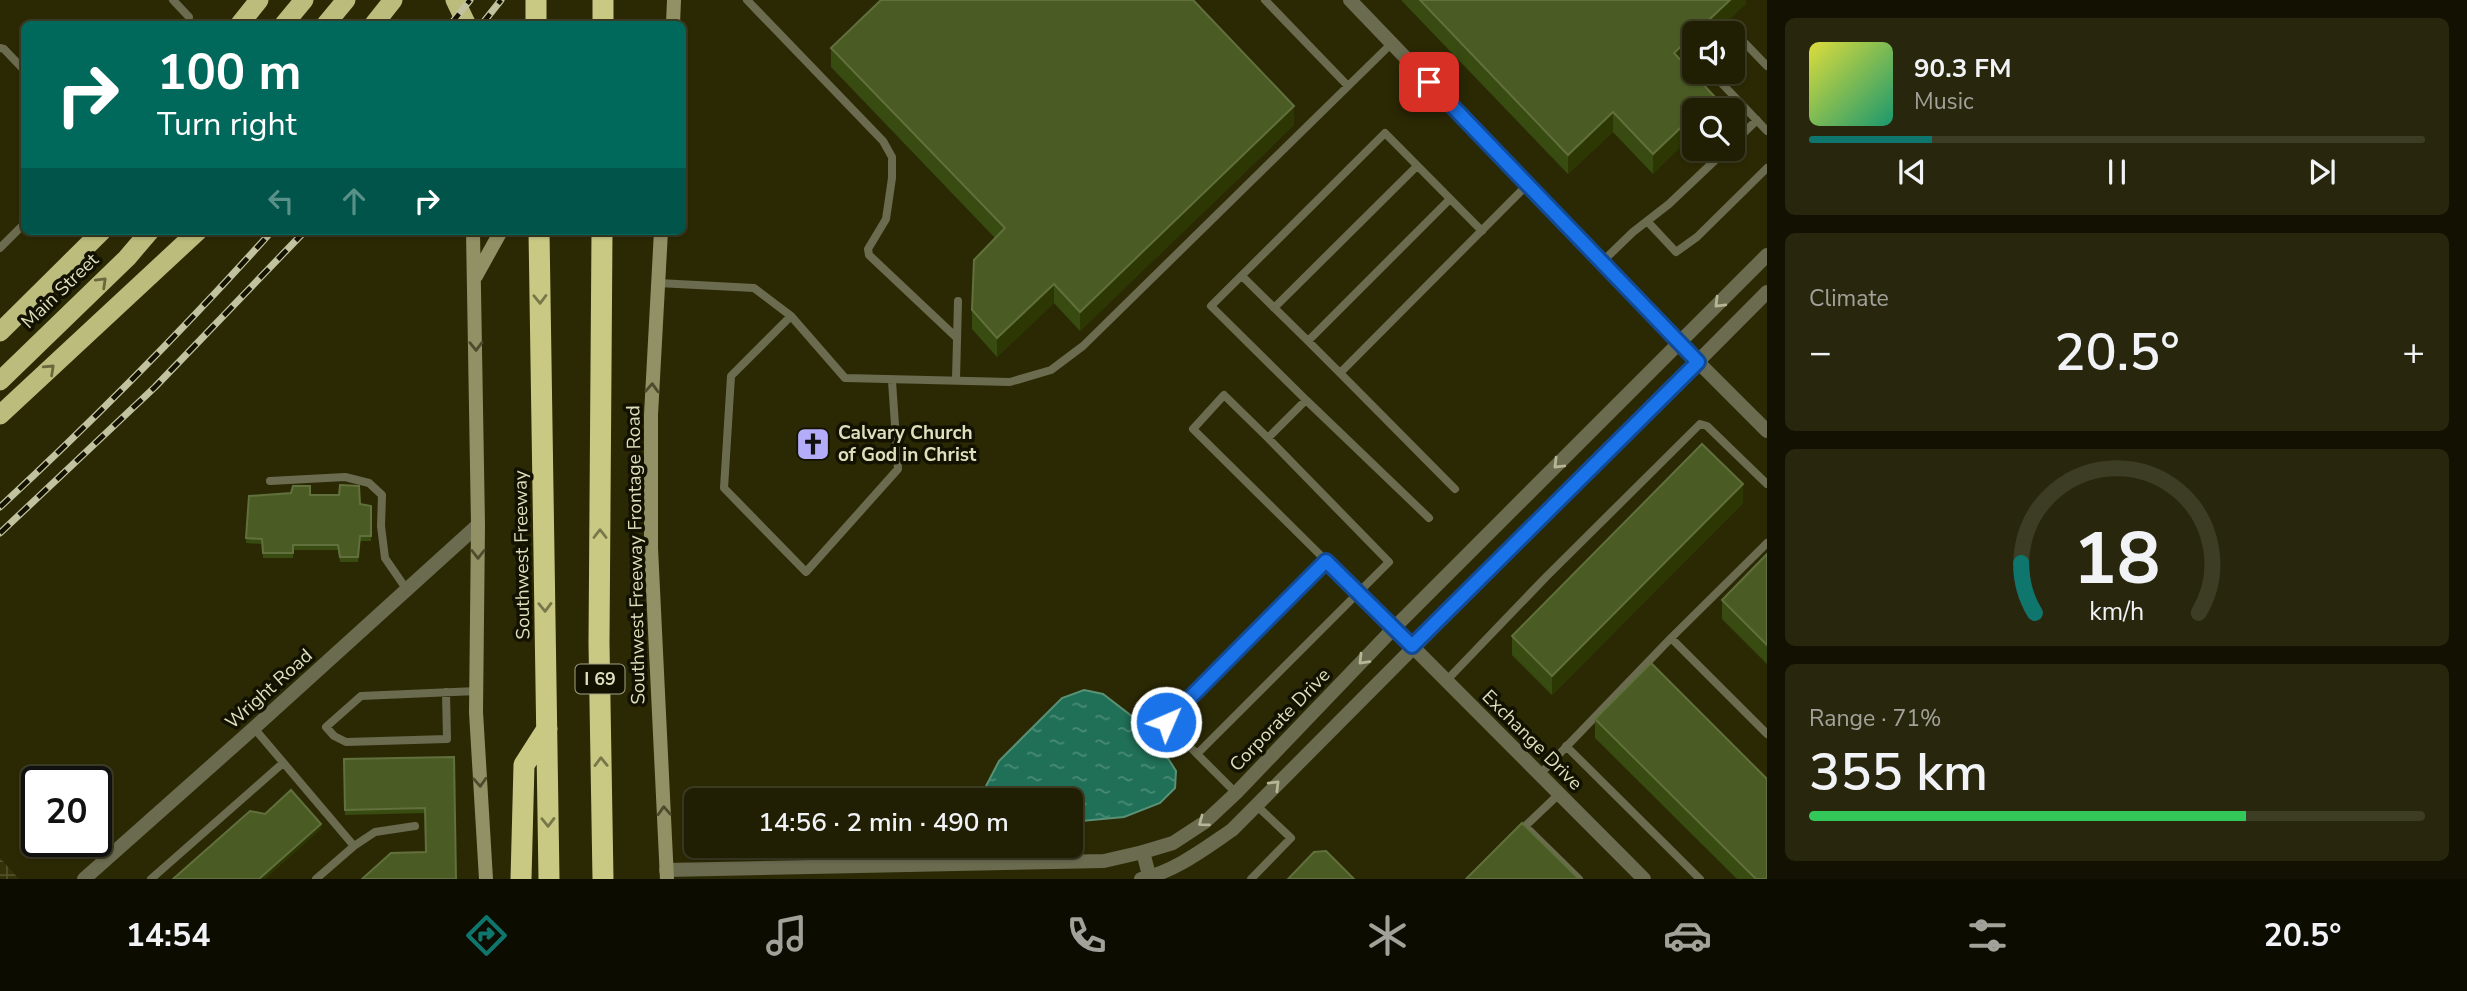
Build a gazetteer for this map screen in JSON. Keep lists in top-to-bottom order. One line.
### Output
{"streets":{"highway":["Main Street","Southwest Freeway","I 69"],"main road":["Southwest Freeway Frontage Road"],"street":["Wright Road","Corporate Drive","Exchange Drive"]},"crossings":[["Southwest Freeway Frontage Road","Corporate Drive"],["Corporate Drive","Exchange Drive"]],"one_way":["Southwest Freeway Frontage Road"],"places":{"church":["Calvary Church of God in Christ"]},"page":{"turn":["100 m","Turn right"],"song":["90.3 FM","Music"],"tile":["Climate",["Range · 71%","355 km"]],"heat":["−","20.5°","+"],"limit":"20","trip":"14:56 · 2 min · 490 m","tabs":["14:54","20.5°"],"gauge":["18","km/h"]}}
